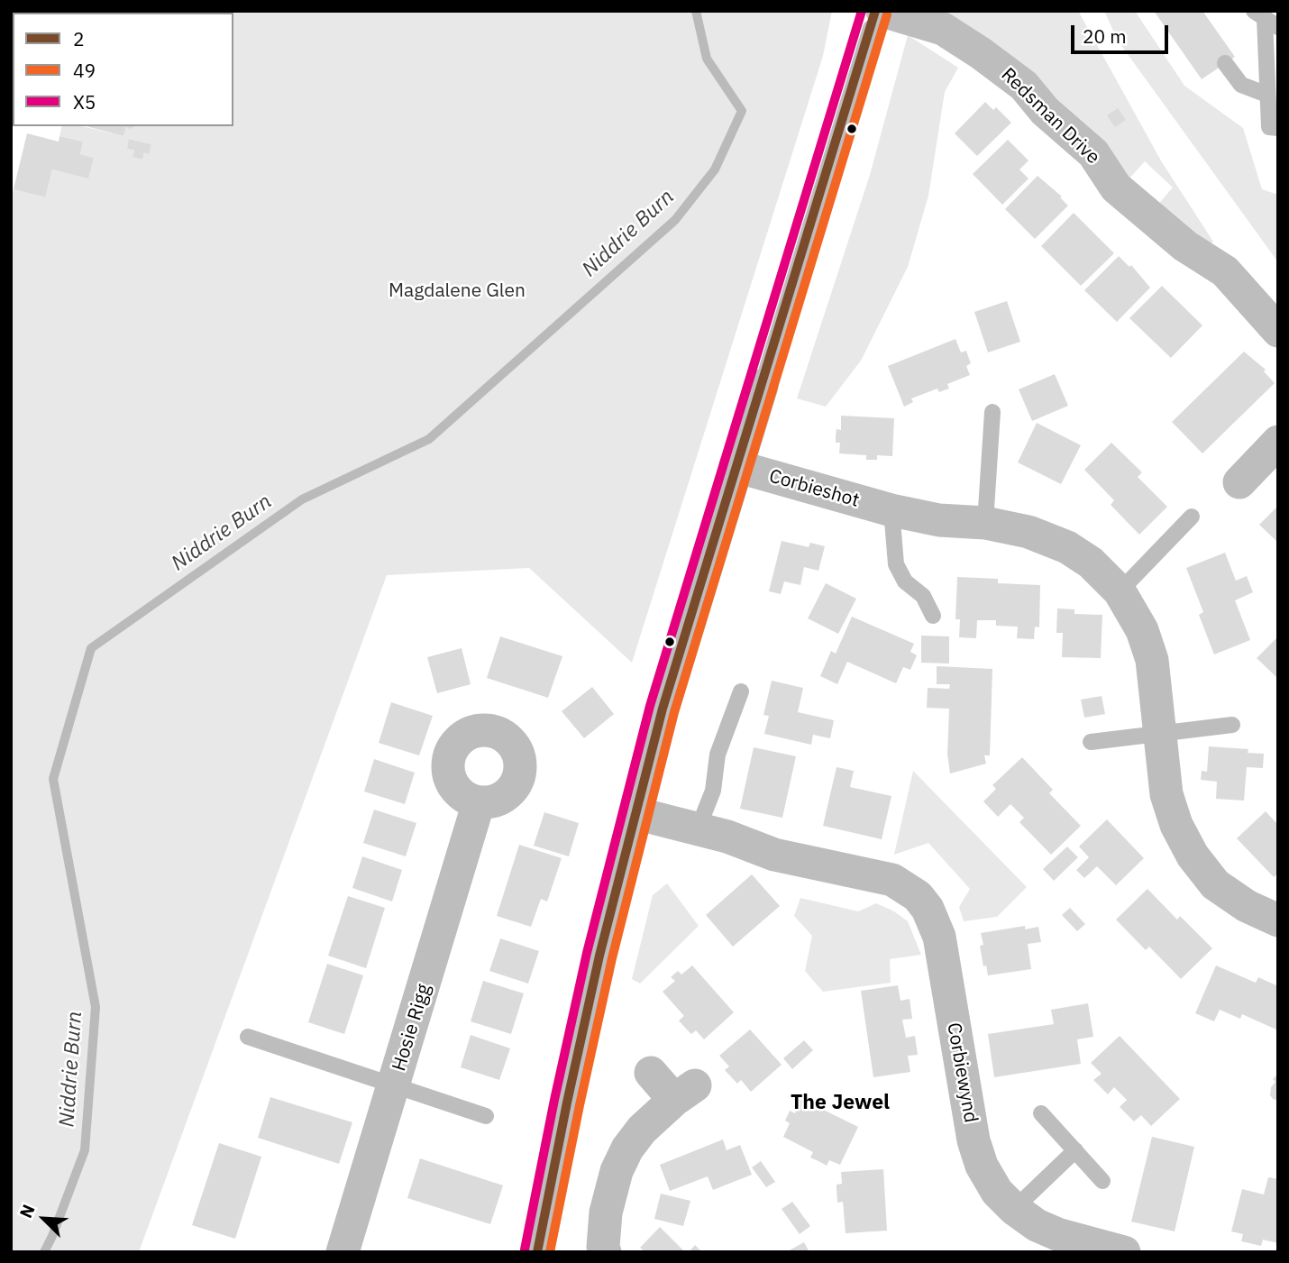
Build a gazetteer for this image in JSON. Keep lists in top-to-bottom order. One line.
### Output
{"streets":{"street":["Redsman Drive","Corbieshot","Hosie Rigg","Corbiewynd"]},"districts":["The Jewel"],"water":["Niddrie Burn"],"parks":["Magdalene Glen"],"lines":["transit line 2","transit line X5","transit line 49"],"legend":["2","49","X5"],"scale_bar":"20 m","north":"top left"}
